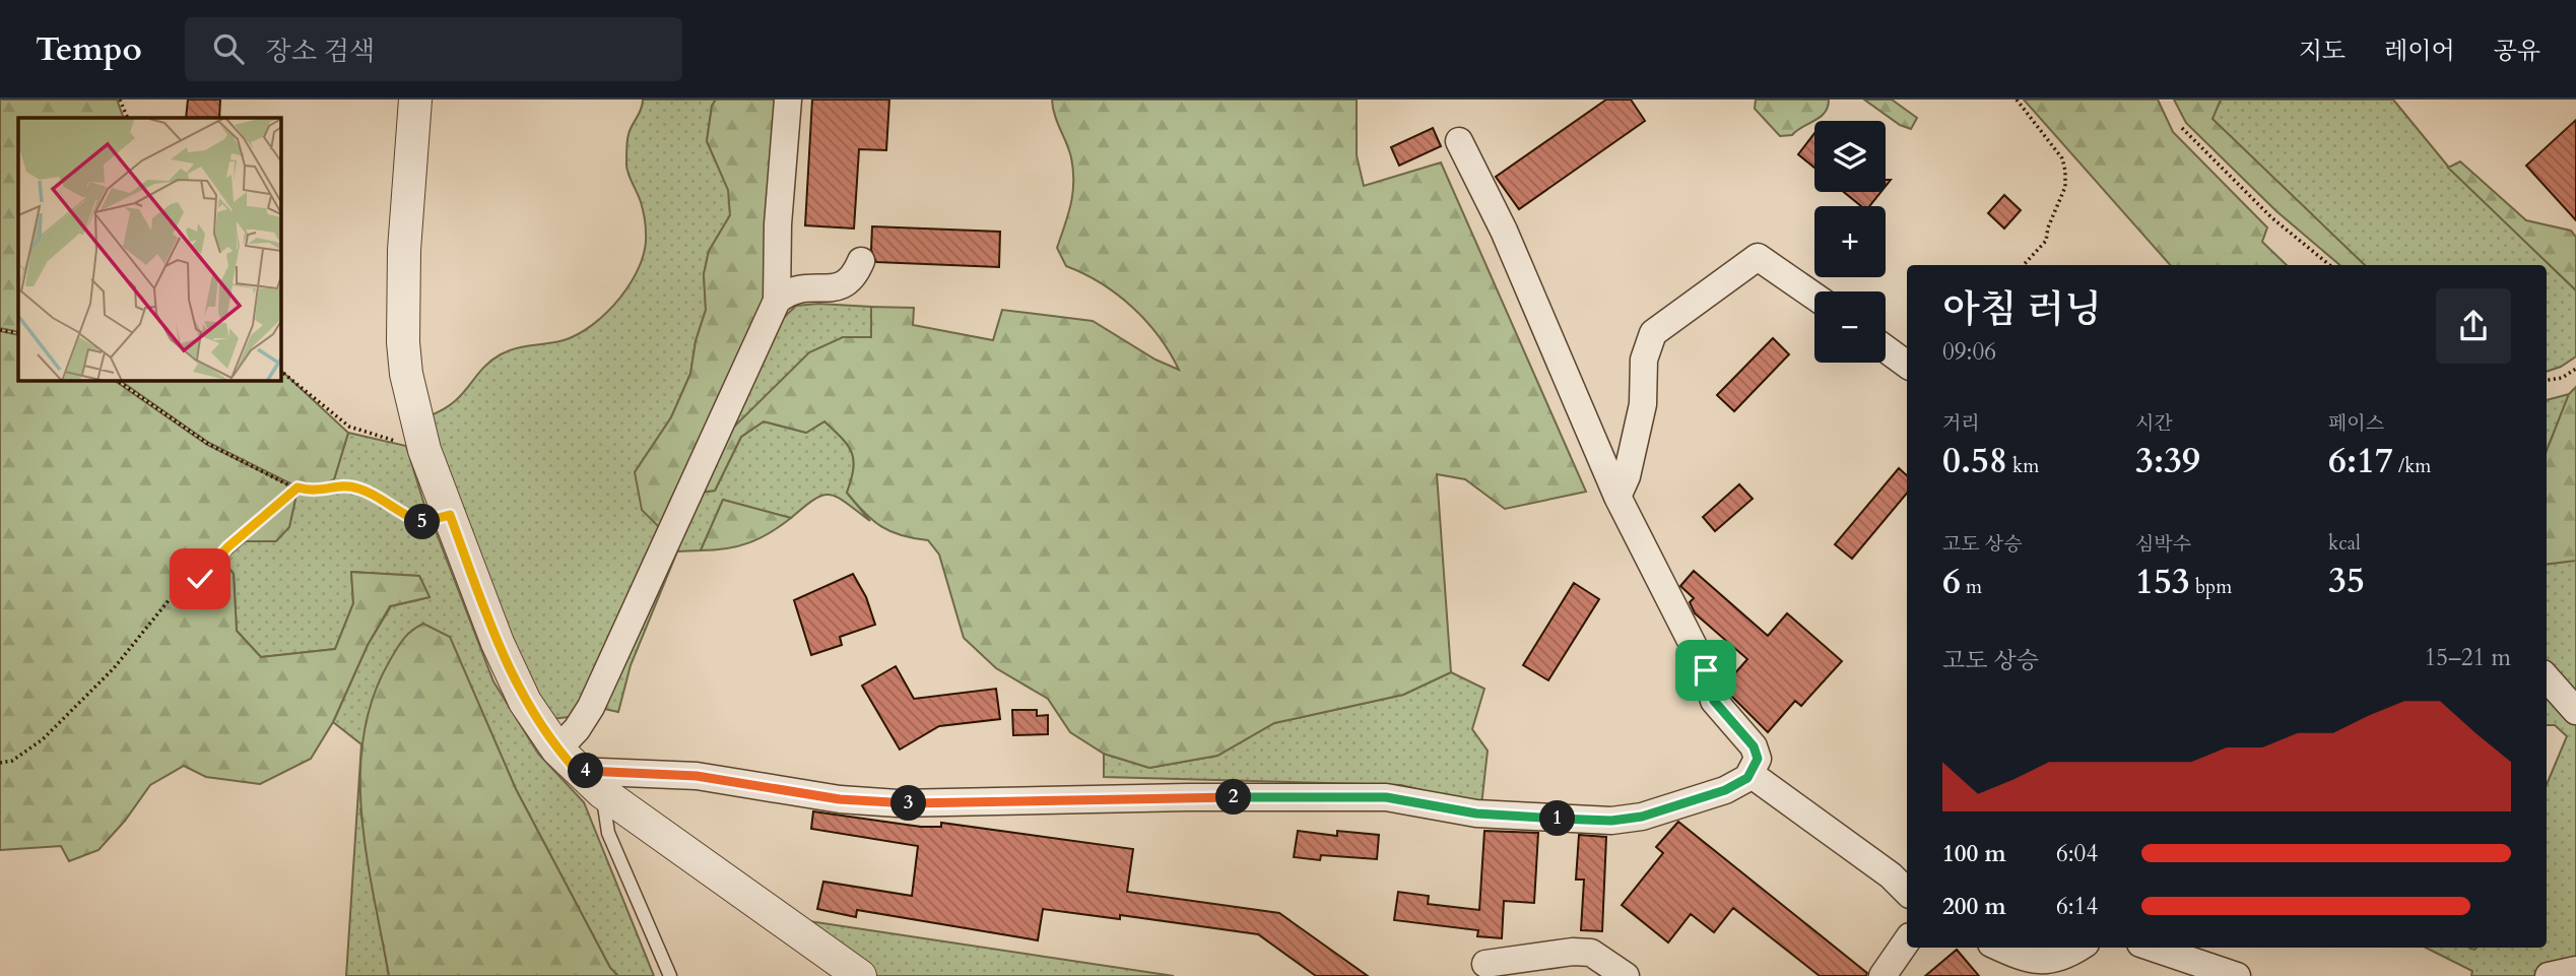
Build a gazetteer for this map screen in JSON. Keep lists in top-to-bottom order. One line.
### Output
{"page":{"header":"Tempo","search":"장소 검색","nav":["지도","레이어","공유"],"map_buttons":["+","−"],"heading":["아침 러닝","09:06"],"stats":[["거리","0.58 km"],["시간","3:39"],["페이스","6:17 /km"],["고도 상승","6 m"],["심박수","153 bpm"],["kcal","35"]],"pins":["5","4","2","3","1"],"chart":["고도 상승","15–21 m"],"list":[{"name":"100 m","note":"6:04"},{"name":"200 m","note":"6:14"}]}}
